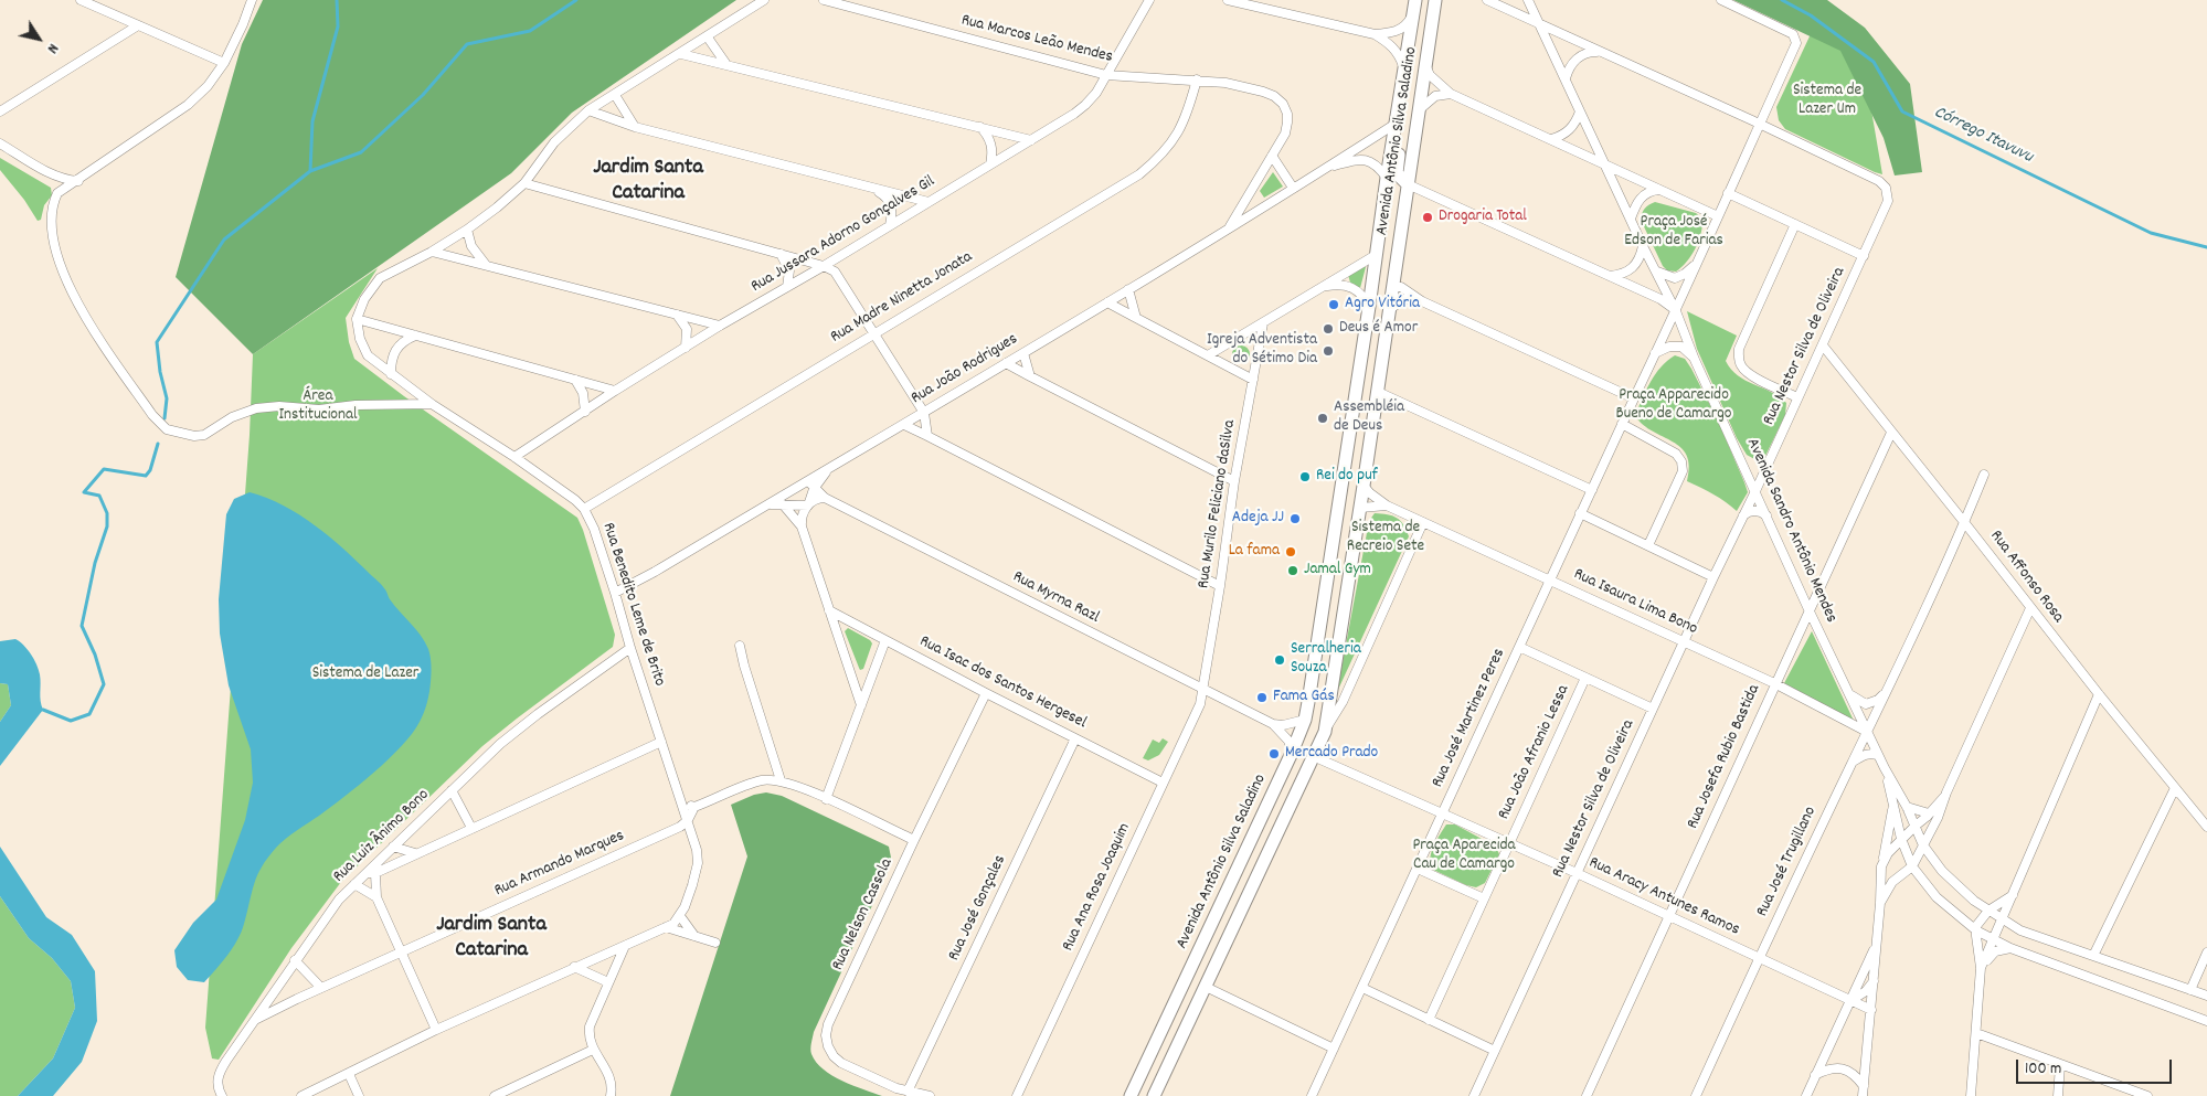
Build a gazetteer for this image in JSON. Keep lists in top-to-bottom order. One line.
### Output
{"streets":{"main road":["Avenida Antônio Silva Saladino"],"street":["Rua Marcos Leão Mendes","Rua Jussara Adorno Gonçalves Gil","Rua Madre Ninetta Jonata","Rua Nestor Silva de Oliveira","Rua João Rodrigues","Rua Murilo Feliciano daSilva","Avenida Sandro Antônio Mendes","Rua Affonso Rosa","Rua Myrna Razl","Rua Isaura Lima Bono","Rua Benedito Leme de Brito","Rua Isac dos Santos Hergesel","Rua José Martinez Peres","Rua João Afranio Lessa","Rua Josefa Rubio Bastida","Rua Luiz Ânimo Bono","Rua José Trugillano","Rua Armando Marques","Rua Ana Rosa Joaquim","Rua Aracy Antunes Ramos","Rua José Gonçales","Rua Nelson Cassola"]},"crossings":[["Rua Marcos Leão Mendes","Rua Jussara Adorno Gonçalves Gil"],["Rua Marcos Leão Mendes","Rua Madre Ninetta Jonata"],["Rua Marcos Leão Mendes","Rua João Rodrigues"],["Avenida Antônio Silva Saladino","Rua João Rodrigues"],["Avenida Antônio Silva Saladino","Rua Myrna Razl"],["Avenida Antônio Silva Saladino","Rua Isaura Lima Bono"],["Rua Jussara Adorno Gonçalves Gil","Rua Benedito Leme de Brito"],["Rua Madre Ninetta Jonata","Rua Benedito Leme de Brito"],["Rua Nestor Silva de Oliveira","Avenida Sandro Antônio Mendes"],["Rua Nestor Silva de Oliveira","Rua Affonso Rosa"],["Rua Nestor Silva de Oliveira","Rua Isaura Lima Bono"],["Rua Nestor Silva de Oliveira","Rua José Martinez Peres"],["Rua Nestor Silva de Oliveira","Rua Aracy Antunes Ramos"],["Rua João Rodrigues","Rua Myrna Razl"],["Rua João Rodrigues","Rua Benedito Leme de Brito"],["Rua Murilo Feliciano daSilva","Rua Myrna Razl"],["Rua Murilo Feliciano daSilva","Rua Ana Rosa Joaquim"],["Avenida Sandro Antônio Mendes","Rua Isaura Lima Bono"],["Avenida Sandro Antônio Mendes","Rua José Martinez Peres"],["Avenida Sandro Antônio Mendes","Rua Josefa Rubio Bastida"],["Avenida Sandro Antônio Mendes","Rua José Trugillano"],["Rua Affonso Rosa","Rua Josefa Rubio Bastida"],["Rua Affonso Rosa","Rua José Trugillano"],["Rua Myrna Razl","Rua Ana Rosa Joaquim"],["Rua Isaura Lima Bono","Rua José Martinez Peres"],["Rua Isaura Lima Bono","Rua Josefa Rubio Bastida"],["Rua Isaura Lima Bono","Rua José Trugillano"],["Rua Benedito Leme de Brito","Rua Luiz Ânimo Bono"],["Rua Benedito Leme de Brito","Rua Armando Marques"],["Rua Isac dos Santos Hergesel","Rua Ana Rosa Joaquim"],["Rua Isac dos Santos Hergesel","Rua José Gonçales"],["Rua Isac dos Santos Hergesel","Rua Nelson Cassola"],["Rua José Martinez Peres","Rua Aracy Antunes Ramos"],["Rua João Afranio Lessa","Rua Aracy Antunes Ramos"],["Rua Josefa Rubio Bastida","Rua Aracy Antunes Ramos"],["Rua Luiz Ânimo Bono","Rua Armando Marques"],["Rua José Trugillano","Rua Aracy Antunes Ramos"],["Rua José Gonçales","Rua Nelson Cassola"]],"districts":["Jardim Santa Catarina","Jardim Santa Catarina"],"water":["Córrego Itavuvu"],"parks":["Sistema de Lazer Um","Praça José Edson de Farias","Praça Apparecido Bueno de Camargo","Área Institucional","Sistema de Recreio Sete","Sistema de Lazer","Praça Aparecida Cau de Camargo"],"places":["Drogaria Total","Agro Vitória","Deus é Amor","Igreja Adventista do Sétimo Dia","Assembléia de Deus","Rei do puf","Adeja JJ","La fama","Jamal Gym","Serralheria Souza","Fama Gás","Mercado Prado"],"scale_bar":"100 m","north":"bottom right"}
